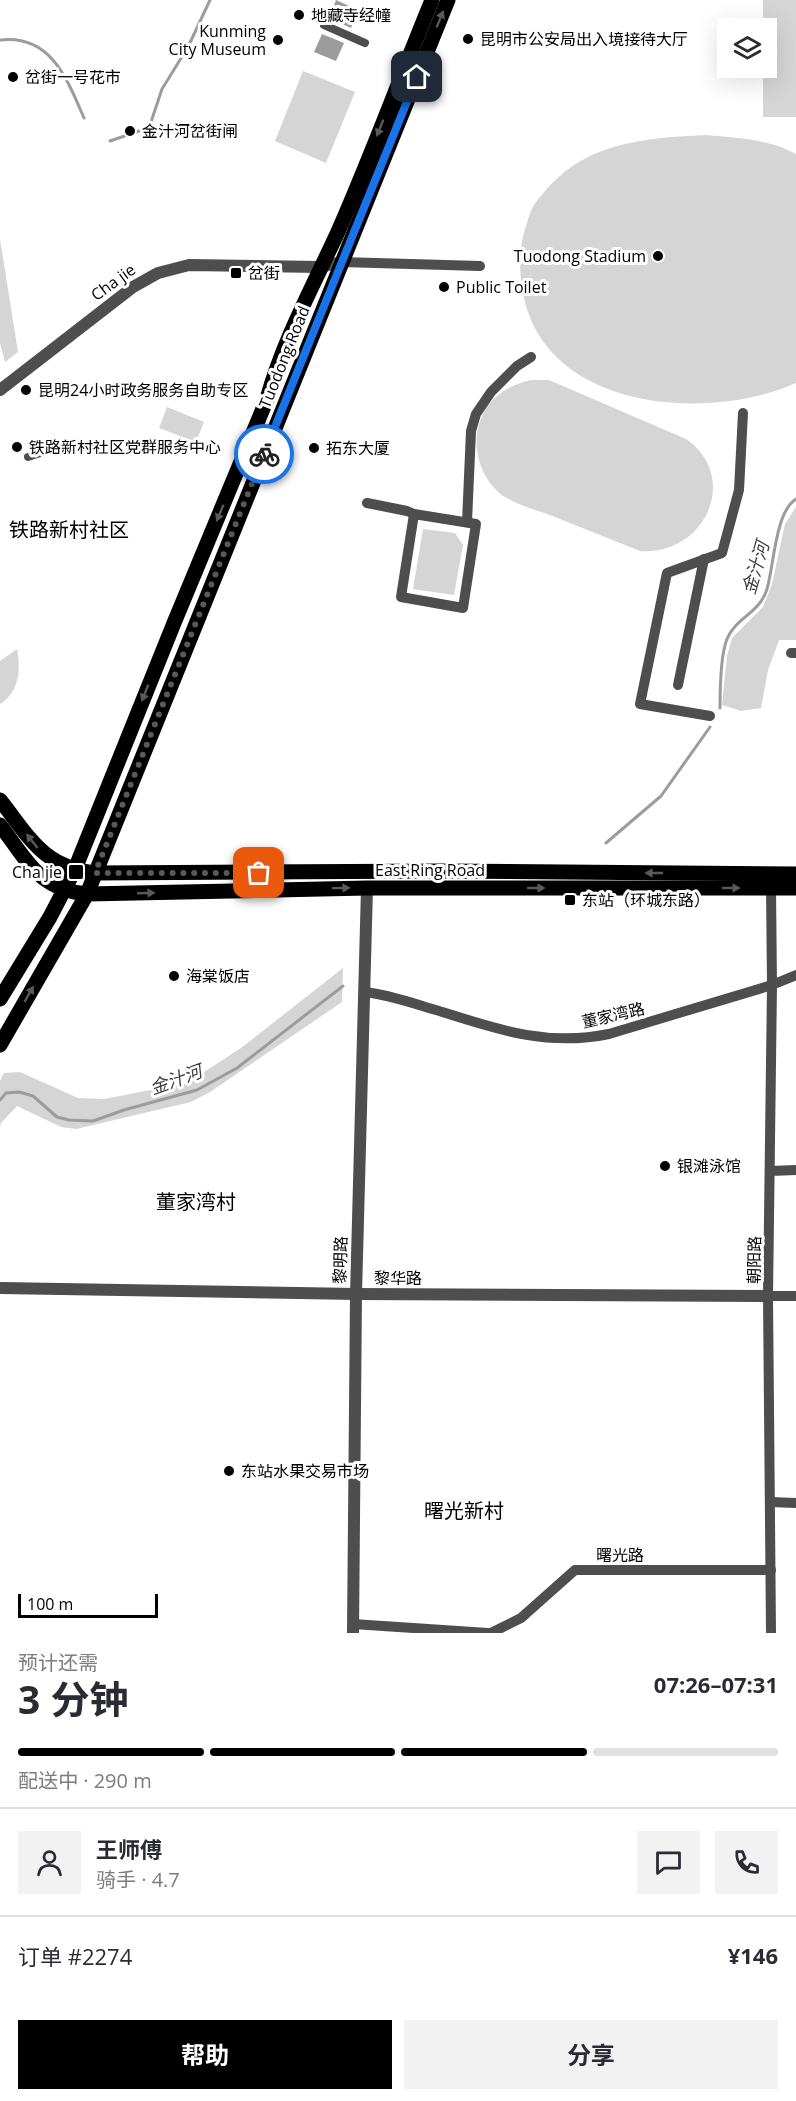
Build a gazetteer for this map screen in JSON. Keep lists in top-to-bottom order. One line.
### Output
{"streets":{"main road":["Tuodong Road","East Ring Road"],"street":["Cha jie","董家湾路","黎明路","朝阳路","黎华路","曙光路"]},"crossings":[["Cha jie","Tuodong Road"],["Tuodong Road","East Ring Road"],["East Ring Road","黎明路"],["East Ring Road","朝阳路"],["董家湾路","黎明路"],["董家湾路","朝阳路"],["黎明路","黎华路"],["黎明路","曙光路"],["朝阳路","黎华路"],["朝阳路","曙光路"]],"districts":["铁路新村社区","董家湾村","曙光新村"],"water":["金汁河"],"places":{"other":["地藏寺经幢","昆明市公安局出入境接待大厅","Kunming City Museum","岔街一号花市","金汁河岔街闸","Tuodong Stadium","Public Toilet","昆明24小时政务服务自助专区","铁路新村社区党群服务中心","拓东大厦","海棠饭店","银滩泳馆","东站水果交易市场"],"transit":["岔街","Cha jie","东站（环城东路）"]},"scale_bar":"100 m","page":{"scale":"100 m","heading":["3 分钟","预计还需","07:26–07:31"],"panel":["王师傅","骑手 · 4.7","订单 #2274","¥146"],"bar":"配送中 · 290 m","buttons":["帮助","分享"]}}
